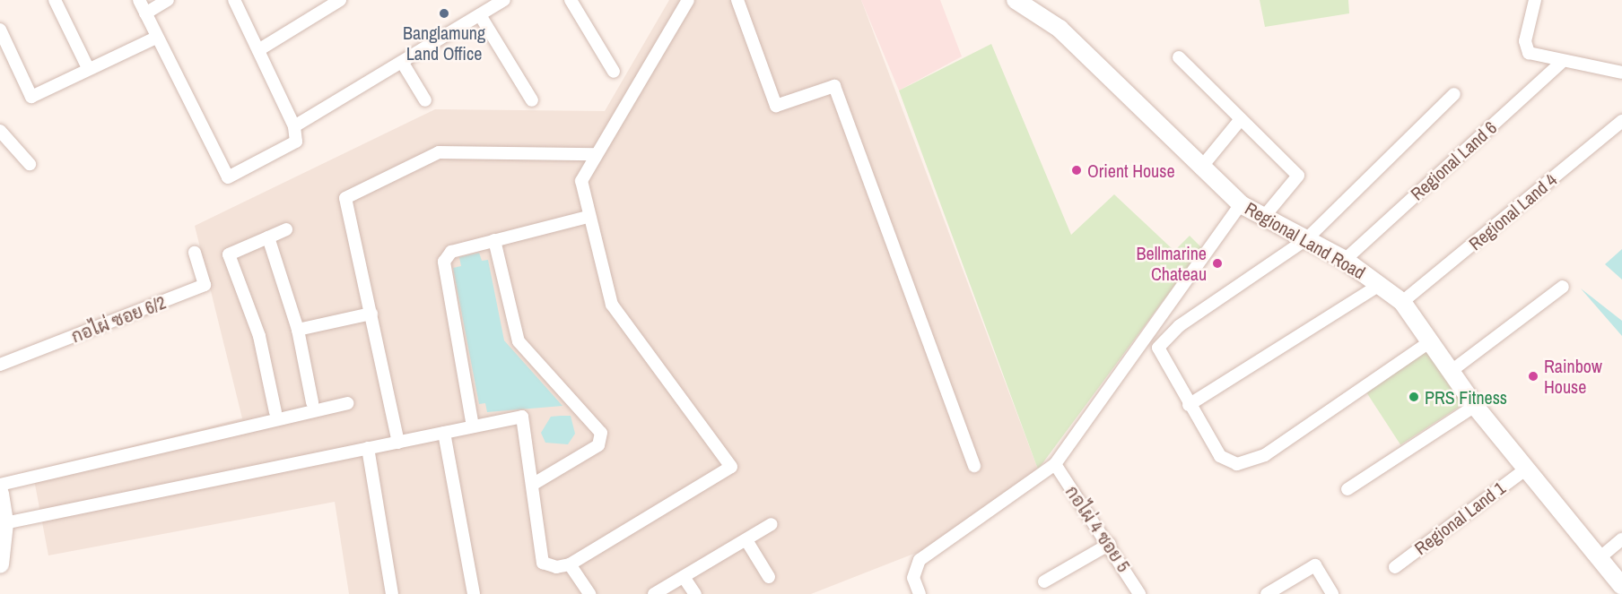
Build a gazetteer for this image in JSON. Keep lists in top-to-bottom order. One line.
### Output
{"streets":{"street":["Regional Land 6","Regional Land 4","Regional Land Road","กอไผ่ ซอย 6/2","Regional Land 1","กอไผ่ 4 ซอย 5"]},"crossings":[["Regional Land 6","Regional Land Road"],["Regional Land 4","Regional Land Road"],["Regional Land Road","Regional Land 1"]],"places":["Banglamung Land Office","Orient House","Bellmarine Chateau","Rainbow House","PRS Fitness"]}
